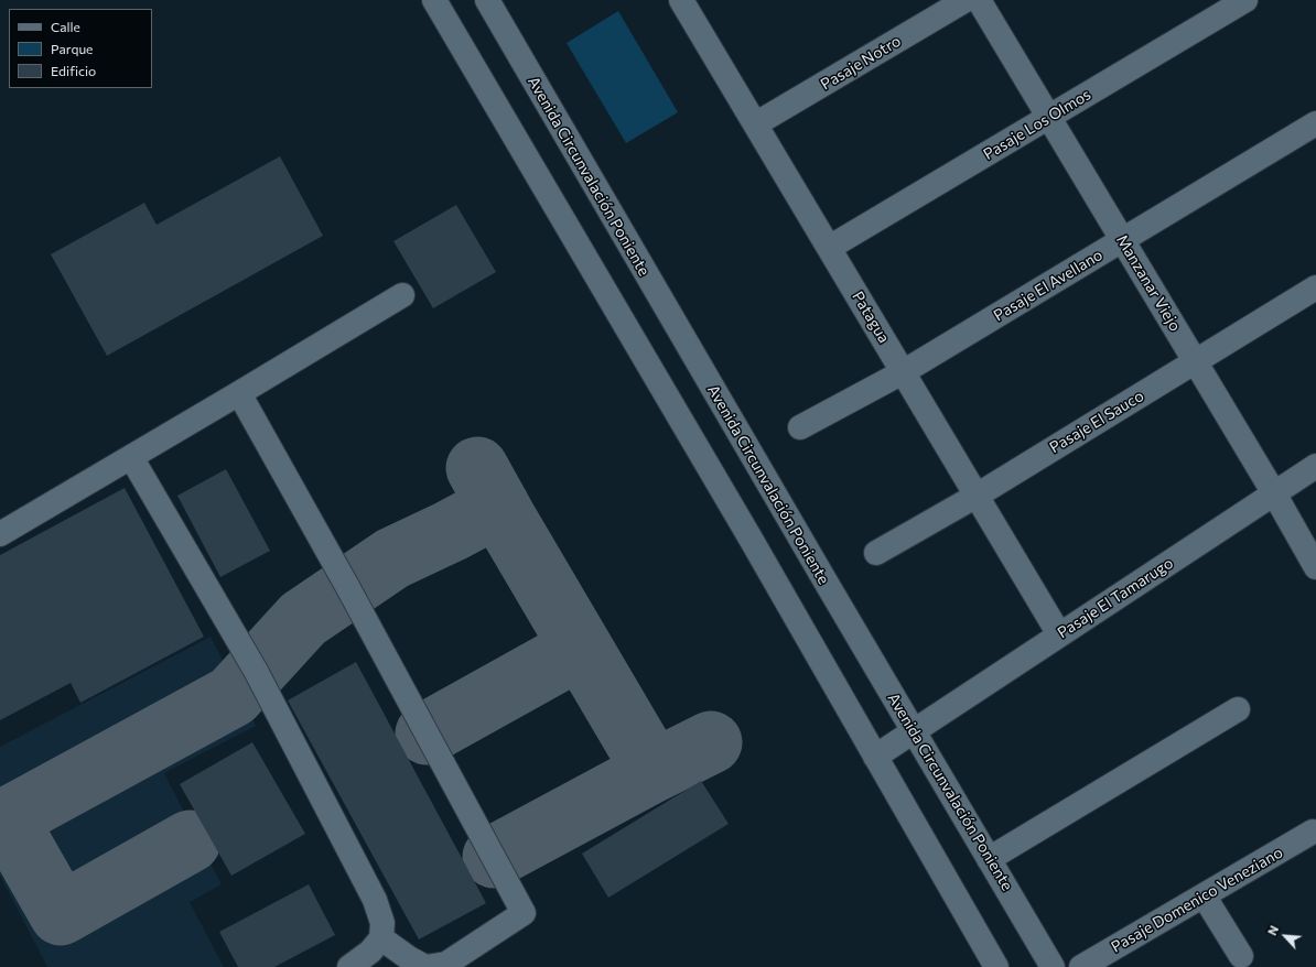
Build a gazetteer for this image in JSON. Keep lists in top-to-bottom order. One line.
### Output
{"streets":{"street":["Pasaje Notro","Pasaje Los Olmos","Avenida Circunvalación Poniente","Manzanar Viejo","Pasaje El Avellano","Patagua","Pasaje El Sauco","Pasaje El Tamarugo","Pasaje Domenico Veneziano"]},"crossings":[["Pasaje Notro","Patagua"],["Pasaje Los Olmos","Manzanar Viejo"],["Pasaje Los Olmos","Patagua"],["Avenida Circunvalación Poniente","Pasaje El Tamarugo"],["Manzanar Viejo","Pasaje El Avellano"],["Manzanar Viejo","Pasaje El Sauco"],["Manzanar Viejo","Pasaje El Tamarugo"],["Pasaje El Avellano","Patagua"],["Patagua","Pasaje El Sauco"],["Patagua","Pasaje El Tamarugo"]],"legend":["Calle","Parque","Edificio"],"north":"top left"}
